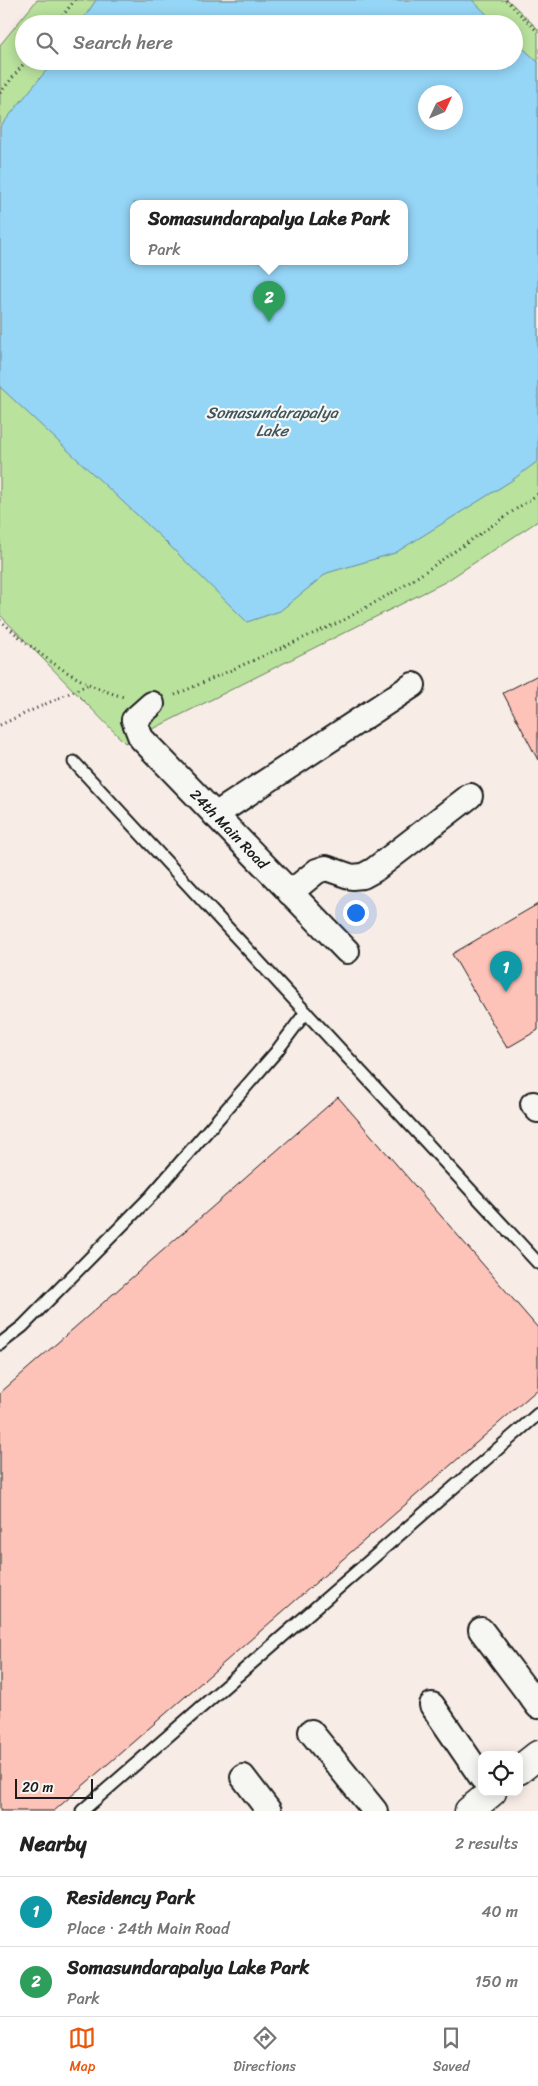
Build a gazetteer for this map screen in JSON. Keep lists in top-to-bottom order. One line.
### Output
{"streets":{"street":["24th Main Road"]},"water":["Somasundarapalya Lake"],"scale_bar":"20 m","north":"top right","page":{"search":"Search here","popup":["Somasundarapalya Lake Park","Park"],"pins":["2","1"],"scale":"20 m","heading":["Nearby","2 results"],"list":[{"mark":"1","name":"Residency Park","note":"Place · 24th Main Road","value":"40 m"},{"mark":"2","name":"Somasundarapalya Lake Park","note":"Park","value":"150 m"}],"nav":["Map","Directions","Saved"]}}
